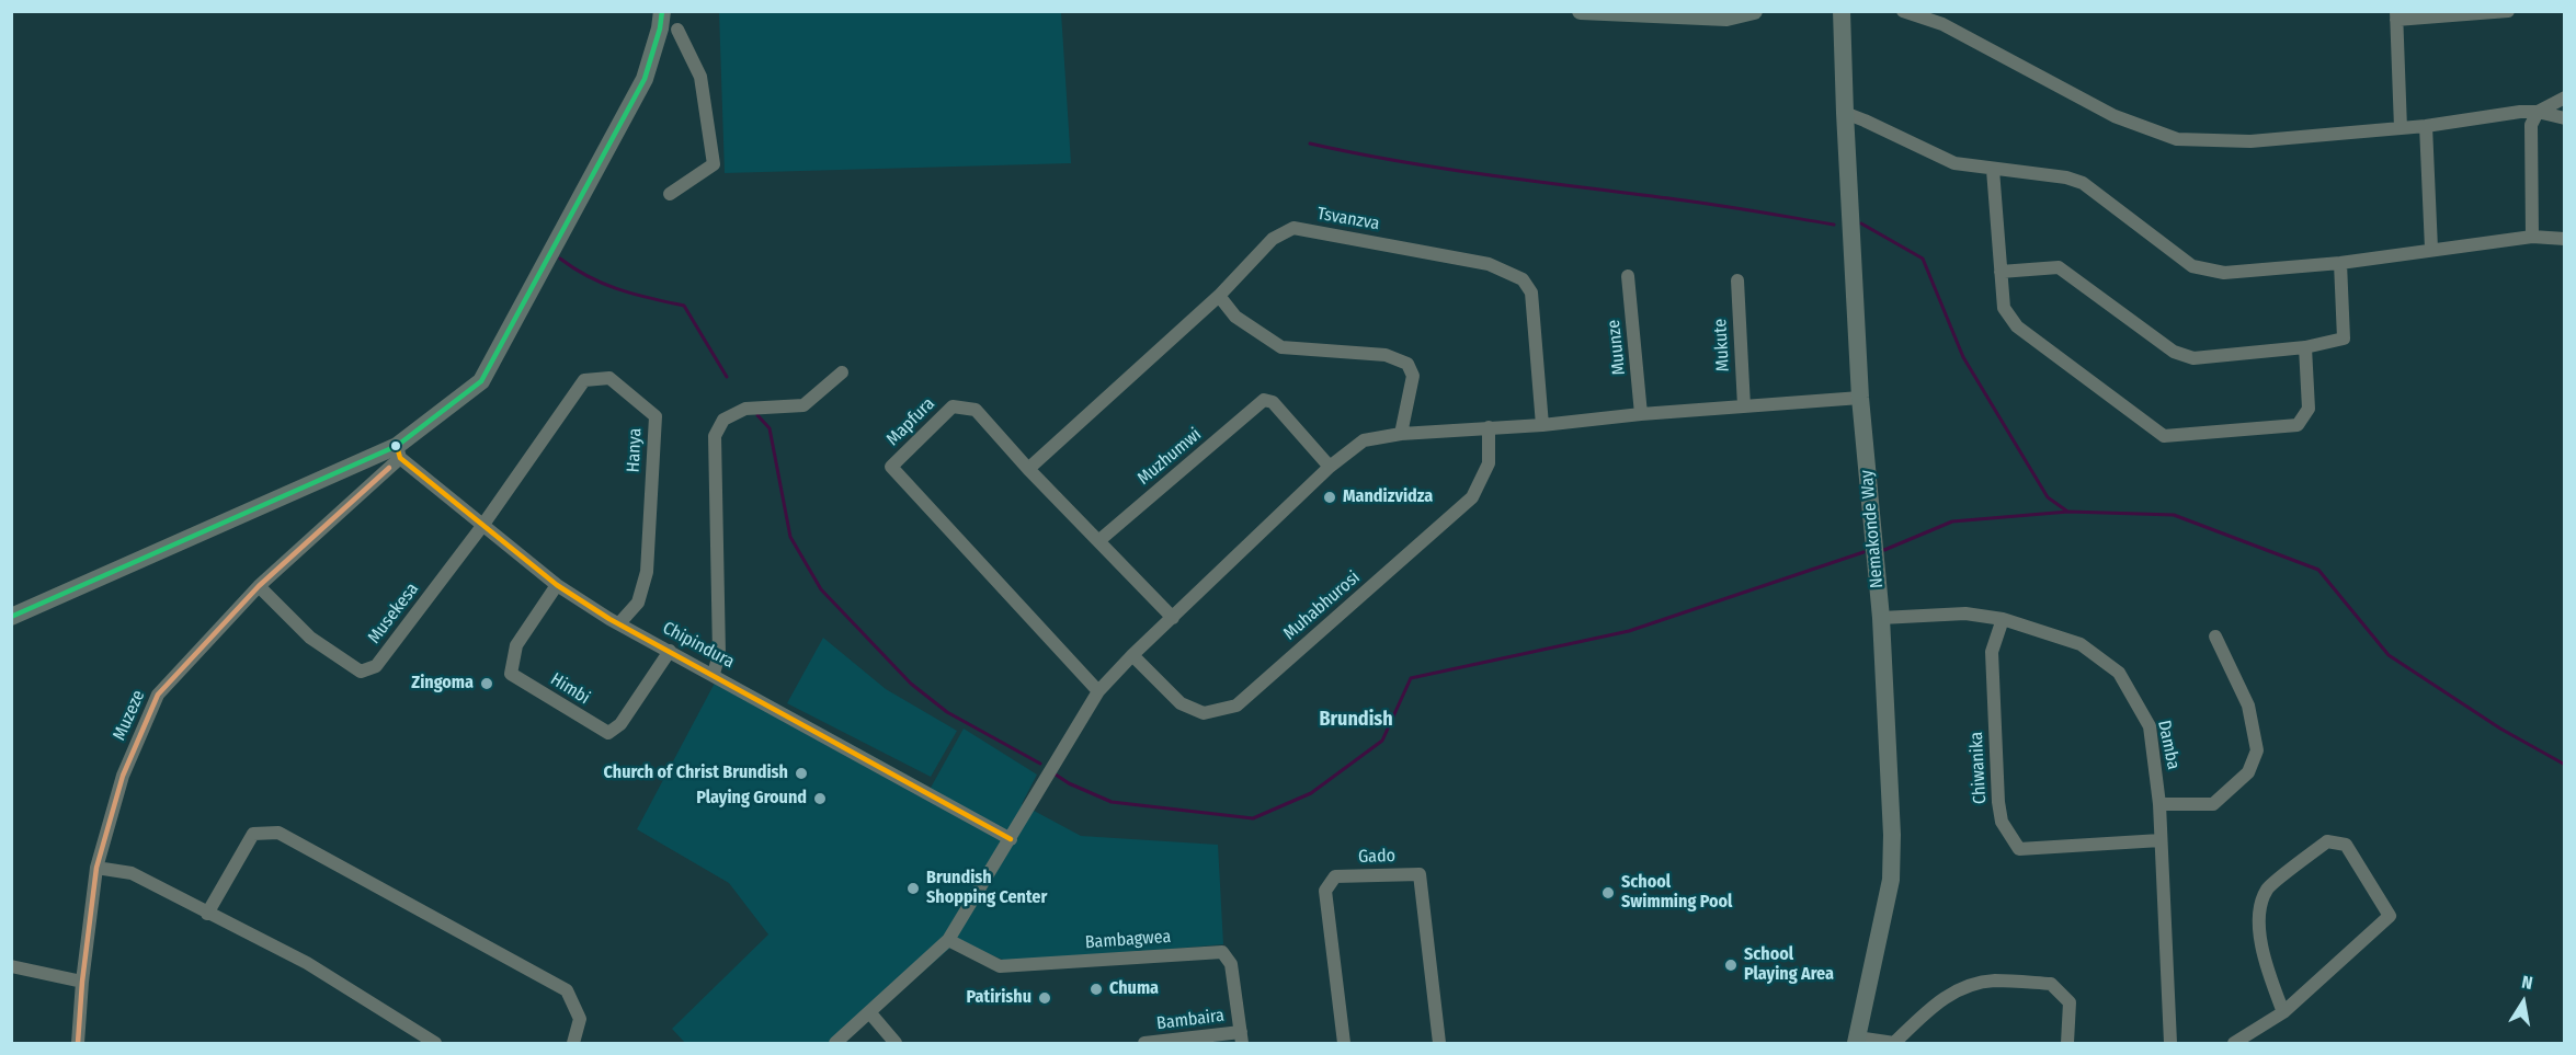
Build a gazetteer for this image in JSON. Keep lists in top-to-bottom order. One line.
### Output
{"streets":{"street":["Tsvanzva","Mukute","Muunze","Mapfura","Hanya","Muzhumwi","Nemakonde Way","Muhabhurosi","Musekesa","Chipindura","Himbi","Muzeze","Damba","Chiwanika","Gado","Bambagwea","Bambaira"]},"crossings":[["Tsvanzva","Mapfura"],["Mapfura","Muzhumwi"],["Hanya","Musekesa"],["Hanya","Chipindura"],["Nemakonde Way","Damba"],["Musekesa","Chipindura"],["Musekesa","Muzeze"],["Chipindura","Himbi"],["Chipindura","Muzeze"],["Damba","Chiwanika"],["Bambagwea","Bambaira"]],"districts":["Brundish"],"places":["Mandizvidza","Zingoma","Church of Christ Brundish","Playing Ground","Brundish Shopping Center","School Swimming Pool","School Playing Area","Chuma","Patirishu"],"north":"top"}
